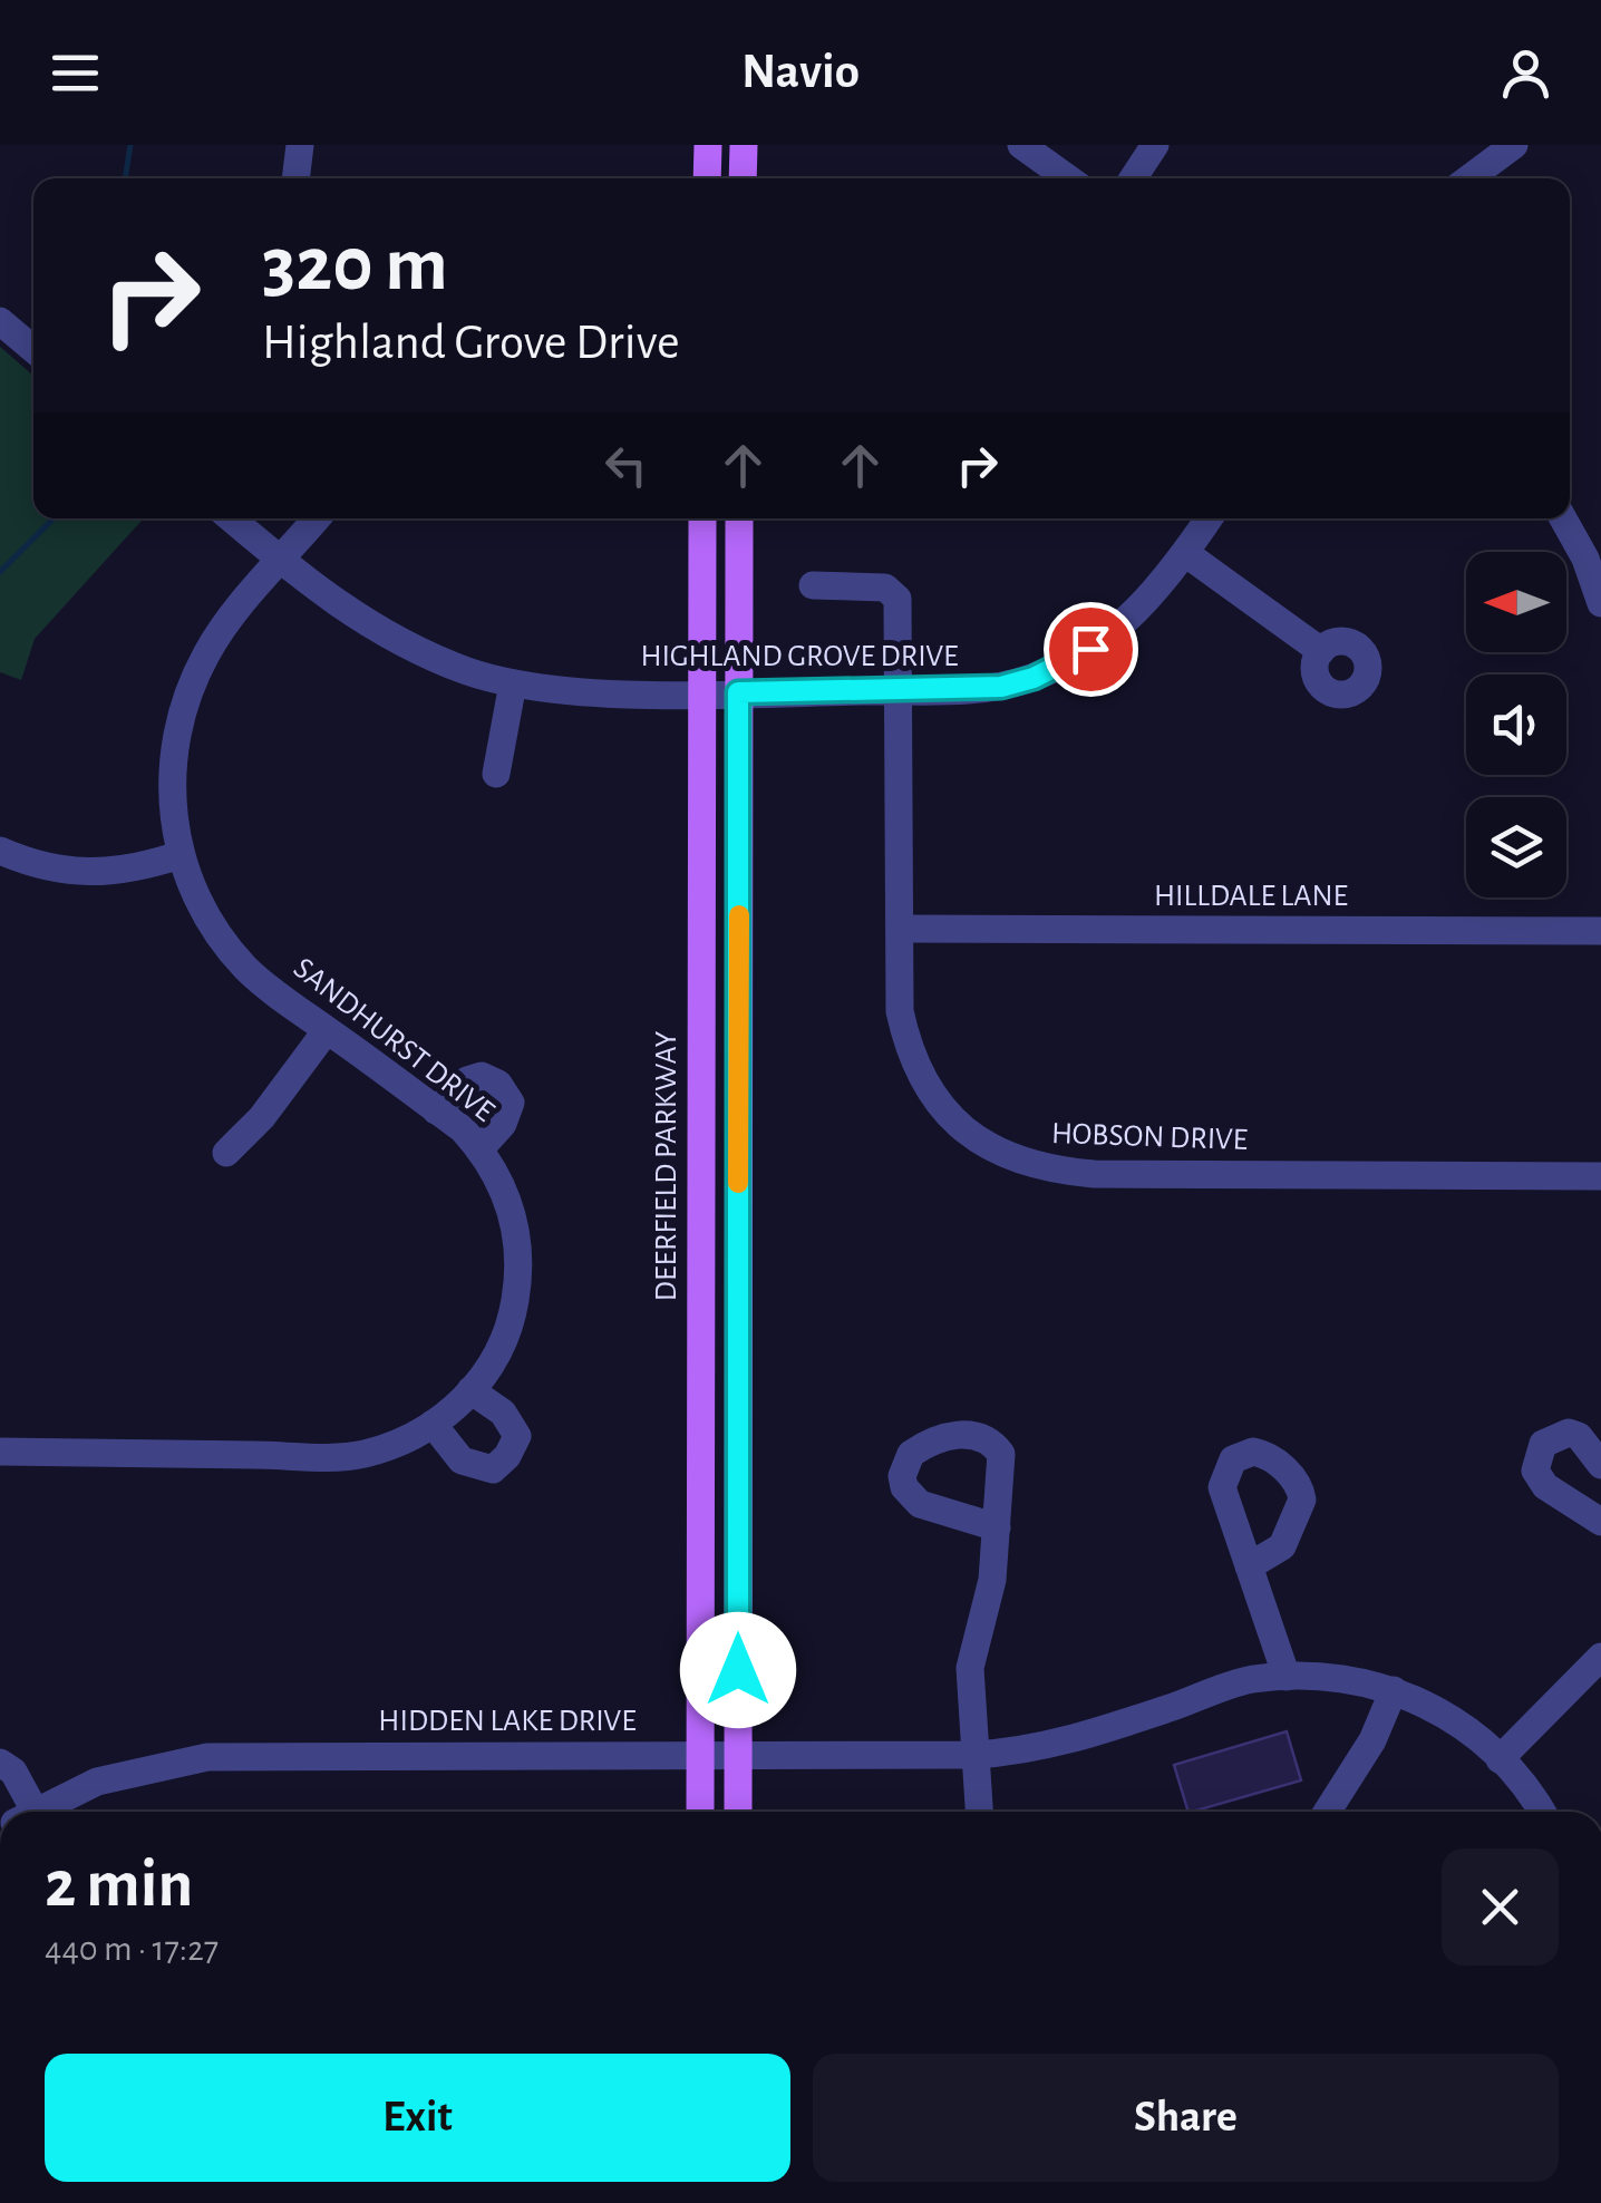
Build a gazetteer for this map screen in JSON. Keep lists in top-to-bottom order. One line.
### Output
{"streets":{"main road":["DEERFIELD PARKWAY"],"street":["HIGHLAND GROVE DRIVE","HILLDALE LANE","SANDHURST DRIVE","HOBSON DRIVE","HIDDEN LAKE DRIVE"]},"crossings":[["HIGHLAND GROVE DRIVE","SANDHURST DRIVE"],["HIGHLAND GROVE DRIVE","HOBSON DRIVE"],["HIGHLAND GROVE DRIVE","DEERFIELD PARKWAY"],["HILLDALE LANE","HOBSON DRIVE"],["DEERFIELD PARKWAY","HIDDEN LAKE DRIVE"]],"north":"left","page":{"header":"Navio","turn":["320 m","Highland Grove Drive"],"heading":["2 min","440 m · 17:27"],"buttons":["Exit","Share"]}}
